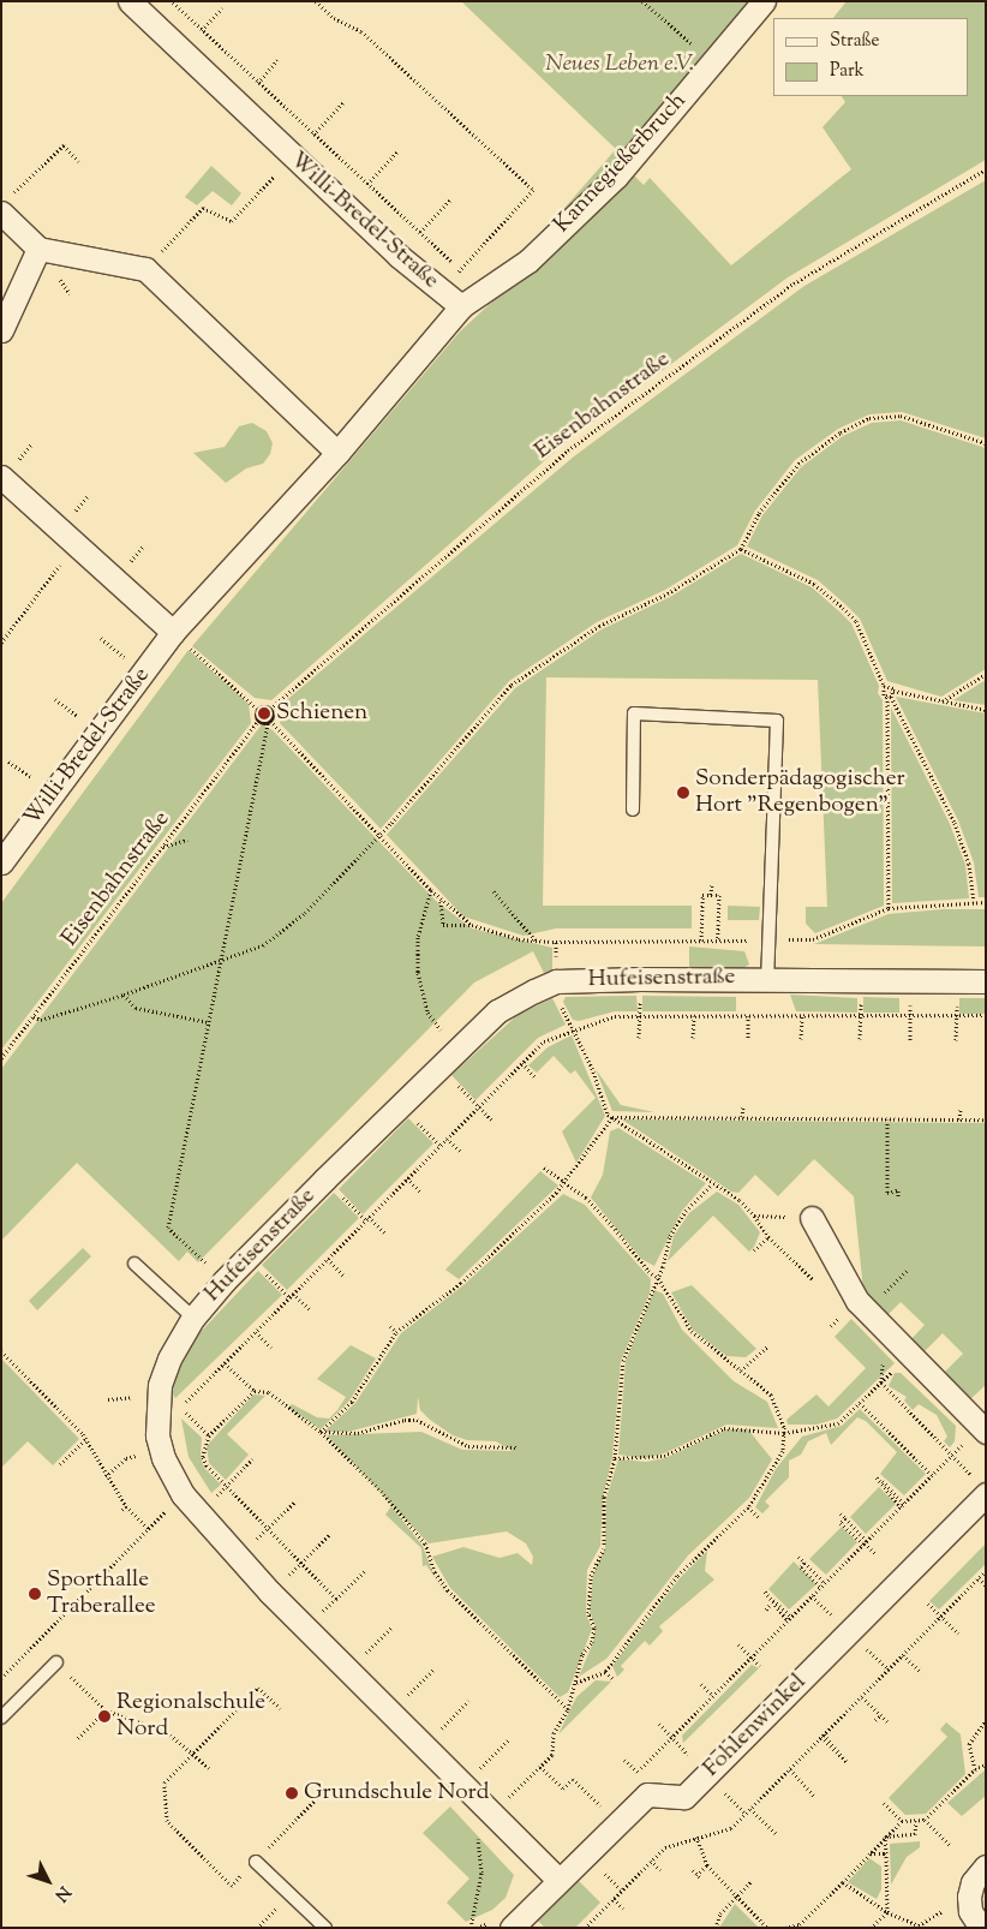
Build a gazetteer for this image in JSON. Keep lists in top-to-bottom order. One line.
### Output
{"streets":{"street":["Kannegießerbruch","Willi-Bredel-Straße","Hufeisenstraße","Fohlenwinkel"],"path":["Eisenbahnstraße"]},"crossings":[["Kannegießerbruch","Willi-Bredel-Straße"],["Hufeisenstraße","Fohlenwinkel"]],"parks":["Neues Leben e.V."],"places":["Schienen","Sonderpädagogischer Hort \"Regenbogen\"","Sporthalle Traberallee","Regionalschule Nord","Grundschule Nord"],"legend":["Straße","Park"],"north":"bottom right"}
